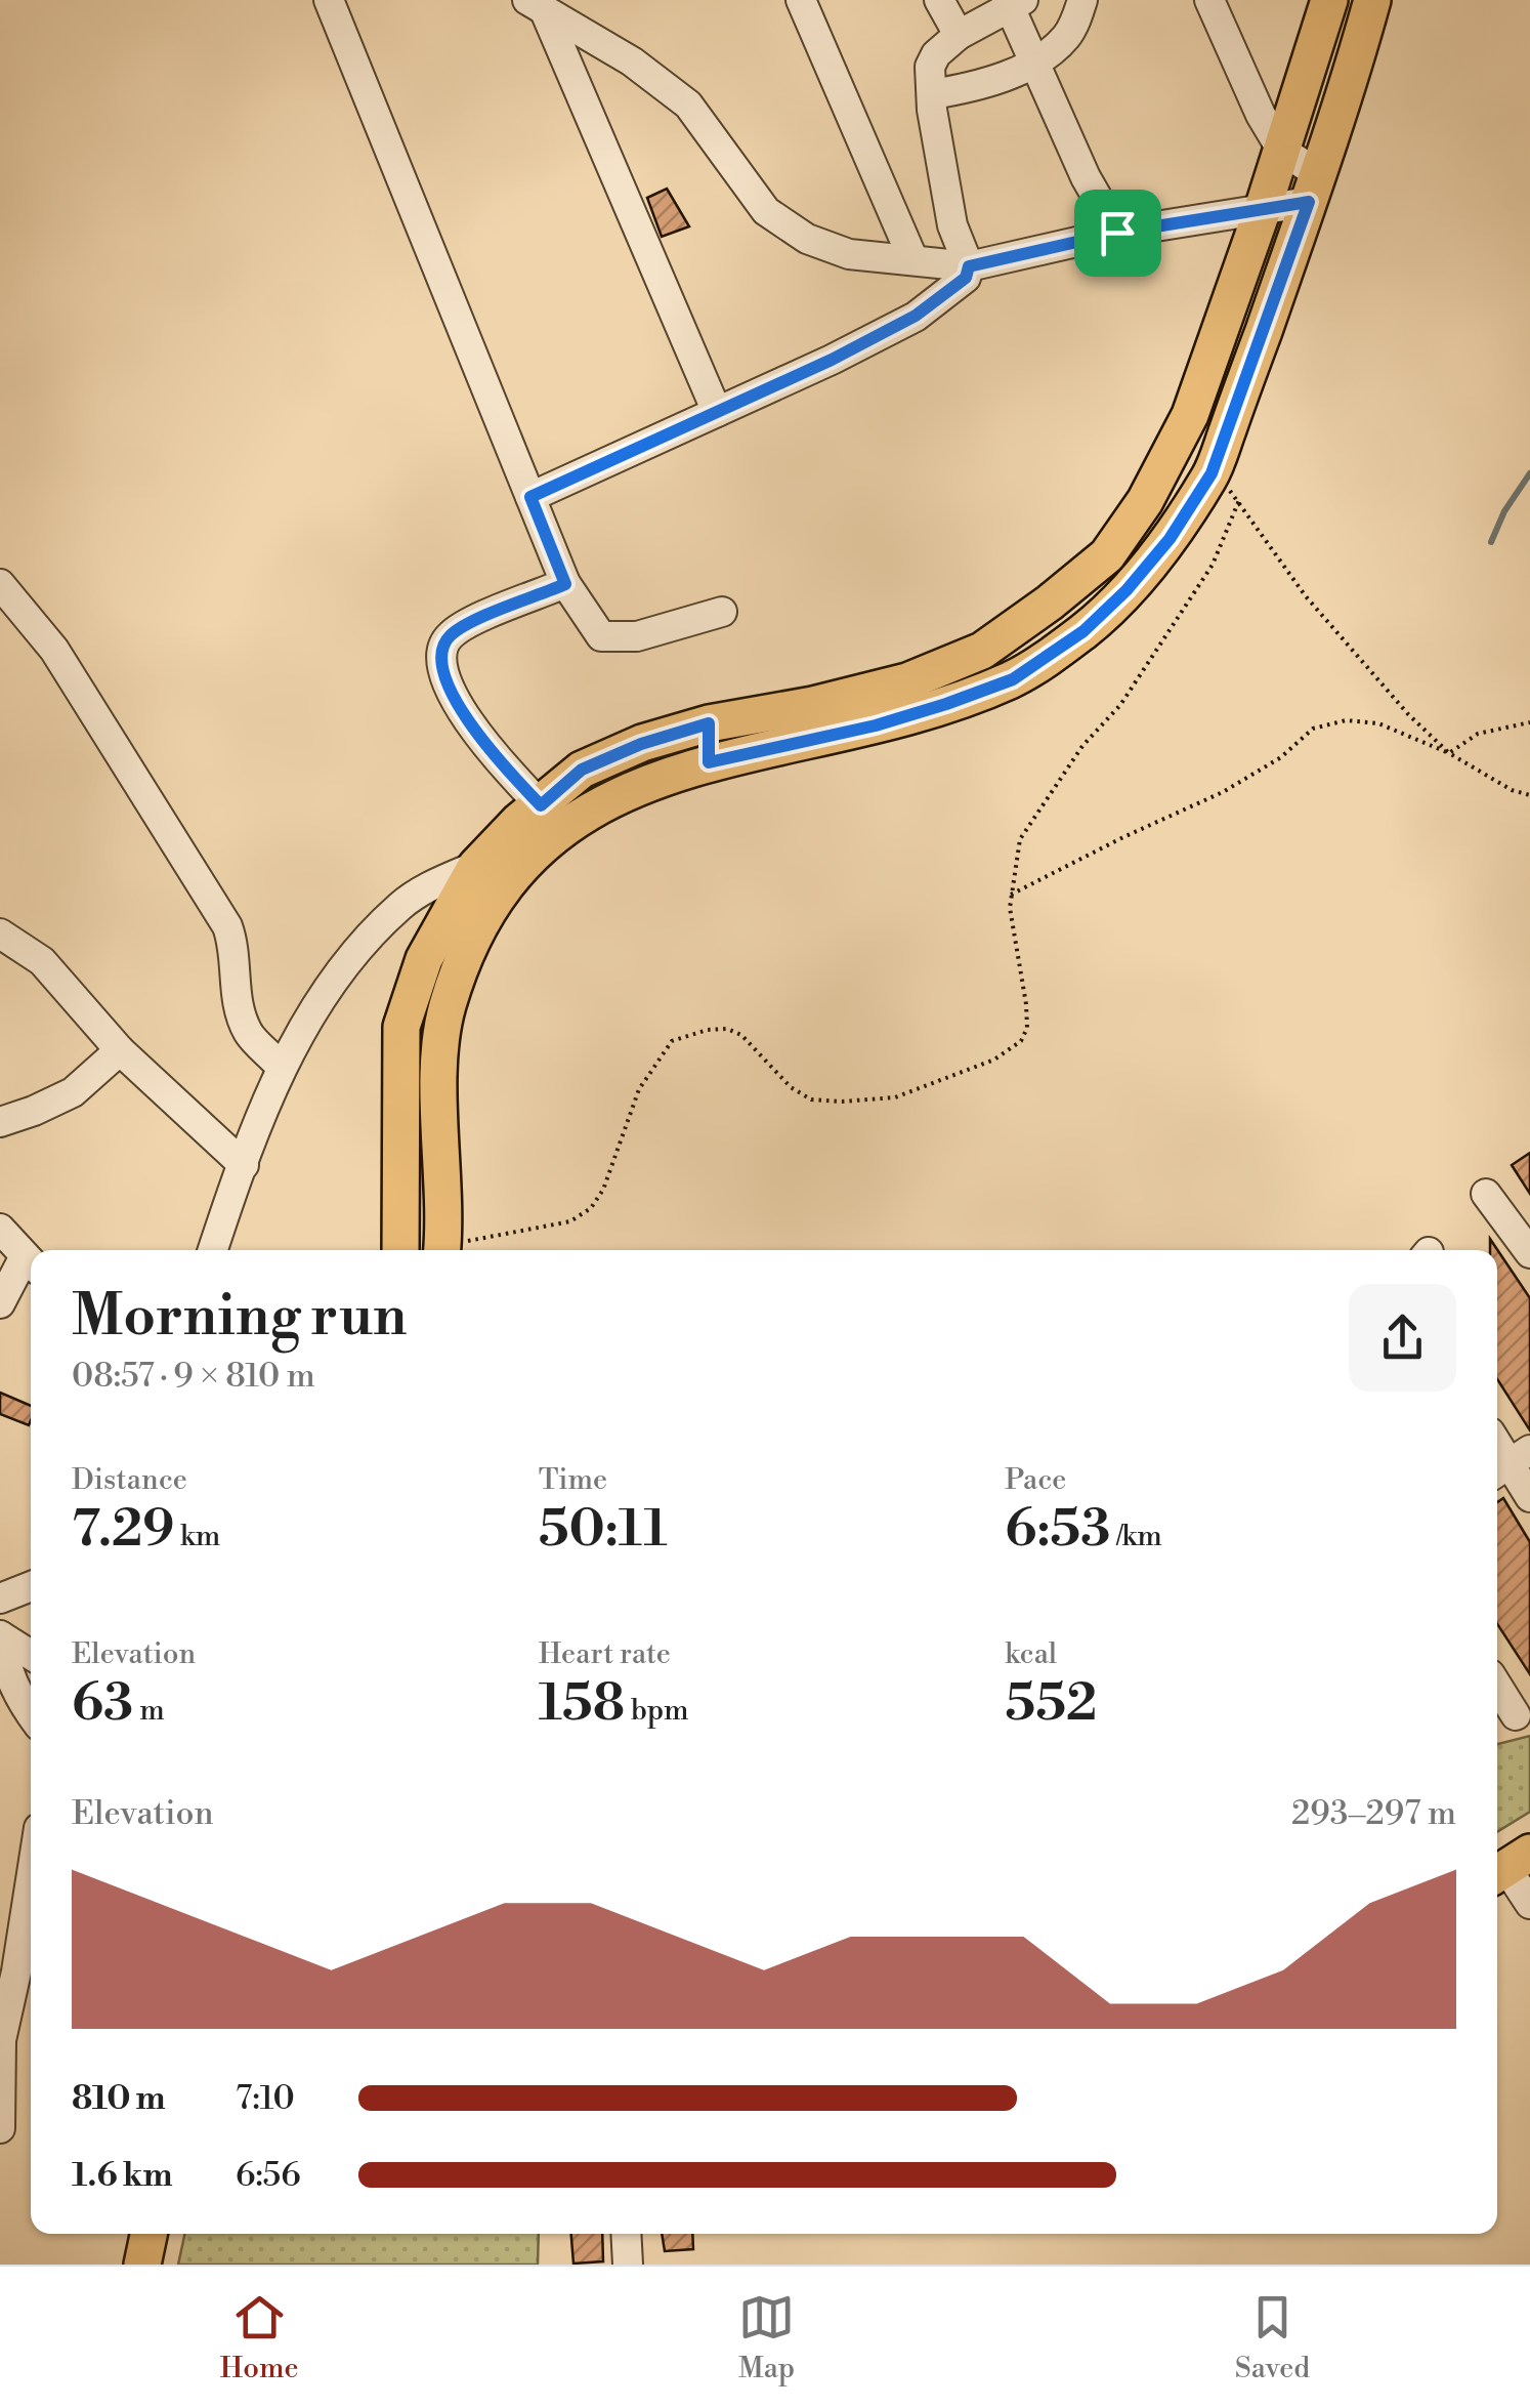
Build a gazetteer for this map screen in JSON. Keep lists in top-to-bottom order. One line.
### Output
{"page":{"heading":["Morning run","08:57 · 9 × 810 m"],"stats":[["Distance","7.29 km"],["Time","50:11"],["Pace","6:53 /km"],["Elevation","63 m"],["Heart rate","158 bpm"],["kcal","552"]],"chart":["Elevation","293–297 m"],"list":[{"name":"810 m","note":"7:10"},{"name":"1.6 km","note":"6:56"}],"tabs":["Home","Map","Saved"]}}
